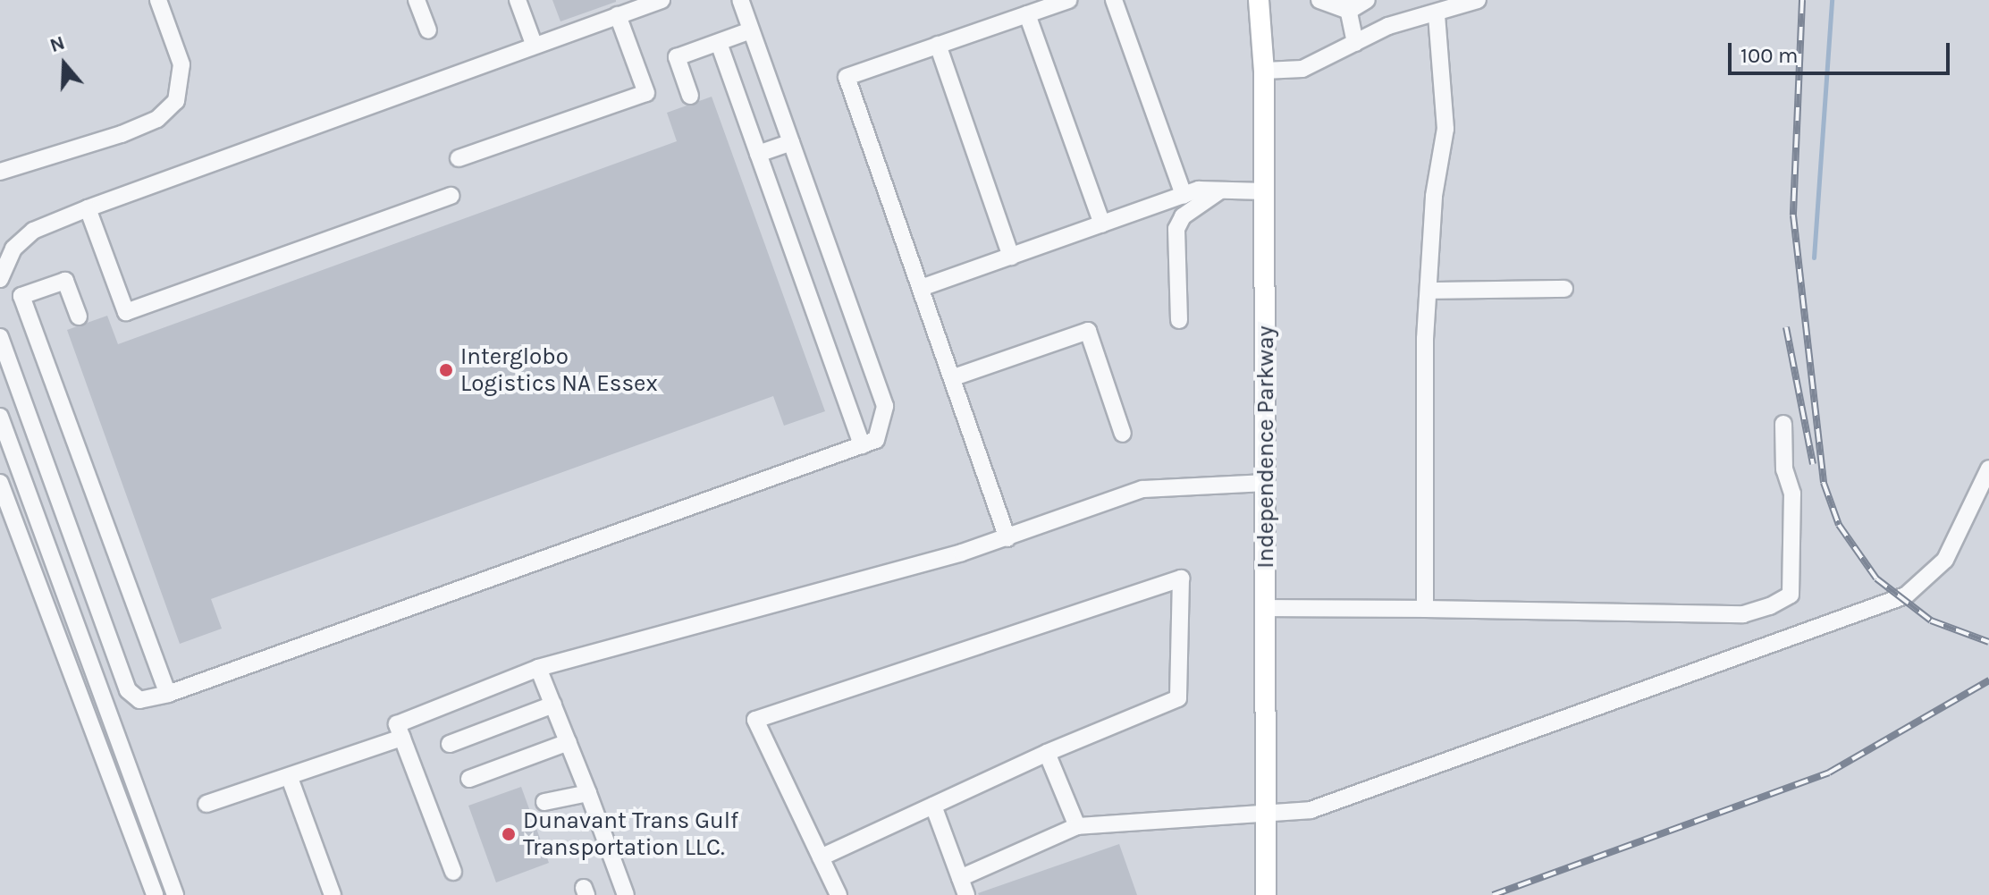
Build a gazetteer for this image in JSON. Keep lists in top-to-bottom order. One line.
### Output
{"streets":{"main road":["Independence Parkway"]},"places":["Interglobo Logistics NA Essex","Dunavant Trans Gulf Transportation LLC."],"scale_bar":"100 m","north":"top"}
